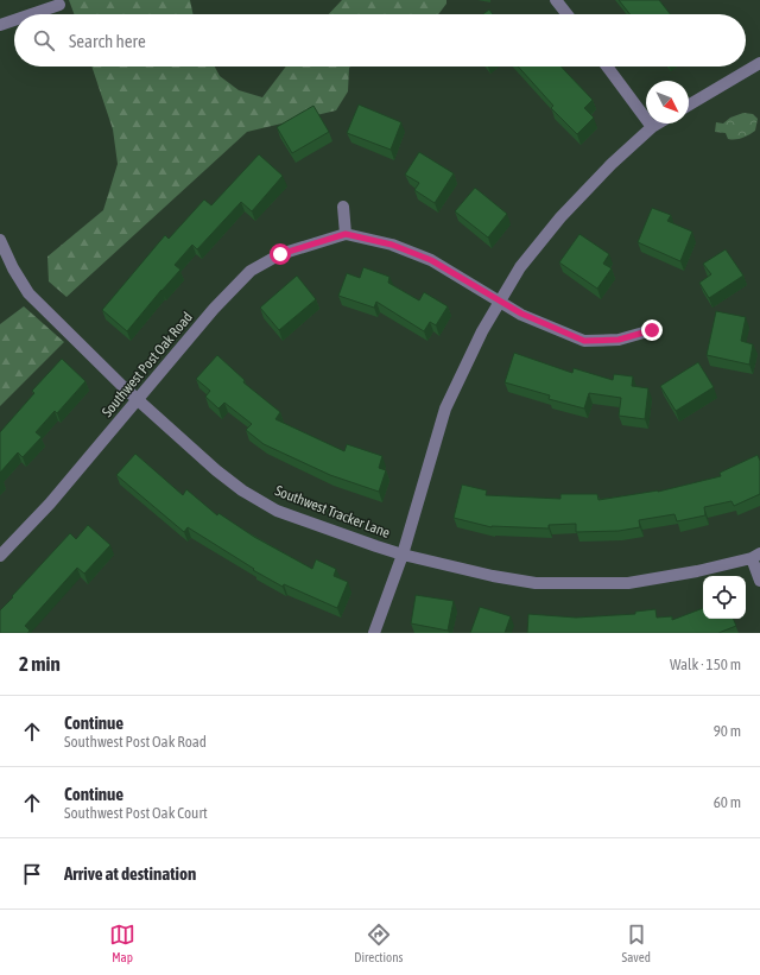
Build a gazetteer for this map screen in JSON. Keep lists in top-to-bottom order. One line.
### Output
{"streets":{"street":["Southwest Post Oak Road","Southwest Tracker Lane"]},"crossings":[["Southwest Post Oak Road","Southwest Tracker Lane"]],"north":"bottom right","page":{"search":"Search here","heading":["2 min","Walk · 150 m"],"list":[["Continue","Southwest Post Oak Road","90 m"],["Continue","Southwest Post Oak Court","60 m"],"Arrive at destination"],"nav":["Map","Directions","Saved"]}}
